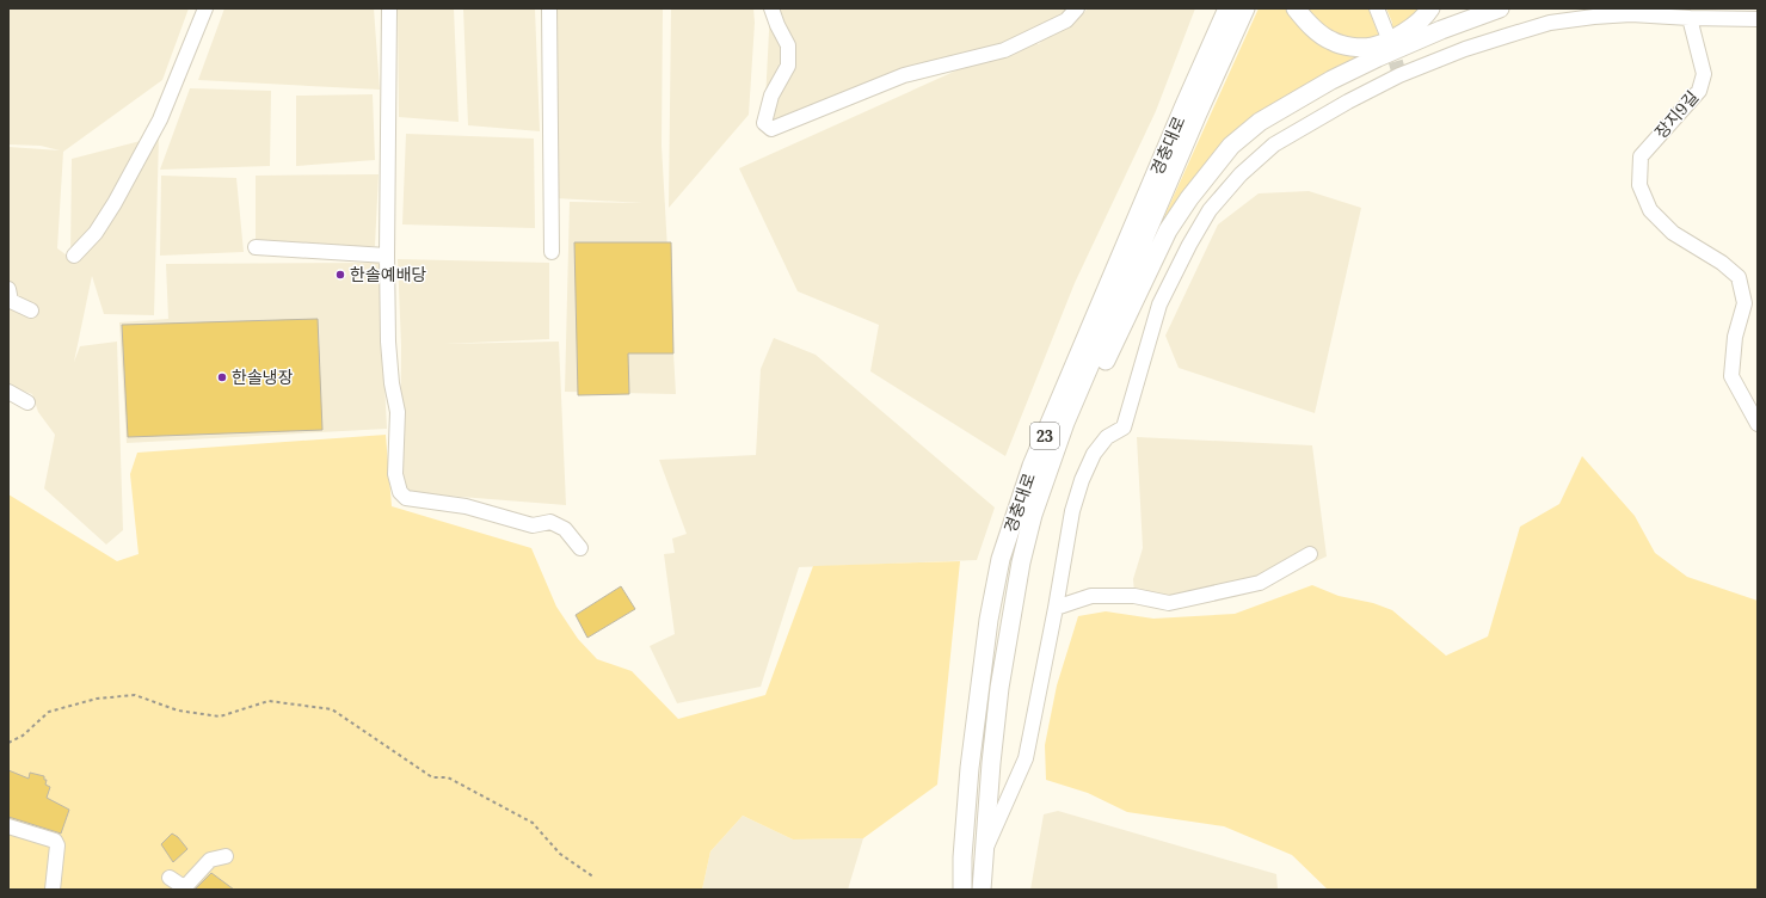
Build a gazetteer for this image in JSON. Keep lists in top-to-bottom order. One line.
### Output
{"streets":{"main road":["경충대로","23"],"street":["장지9길"]},"places":["한솔예배당","한솔냉장"]}
